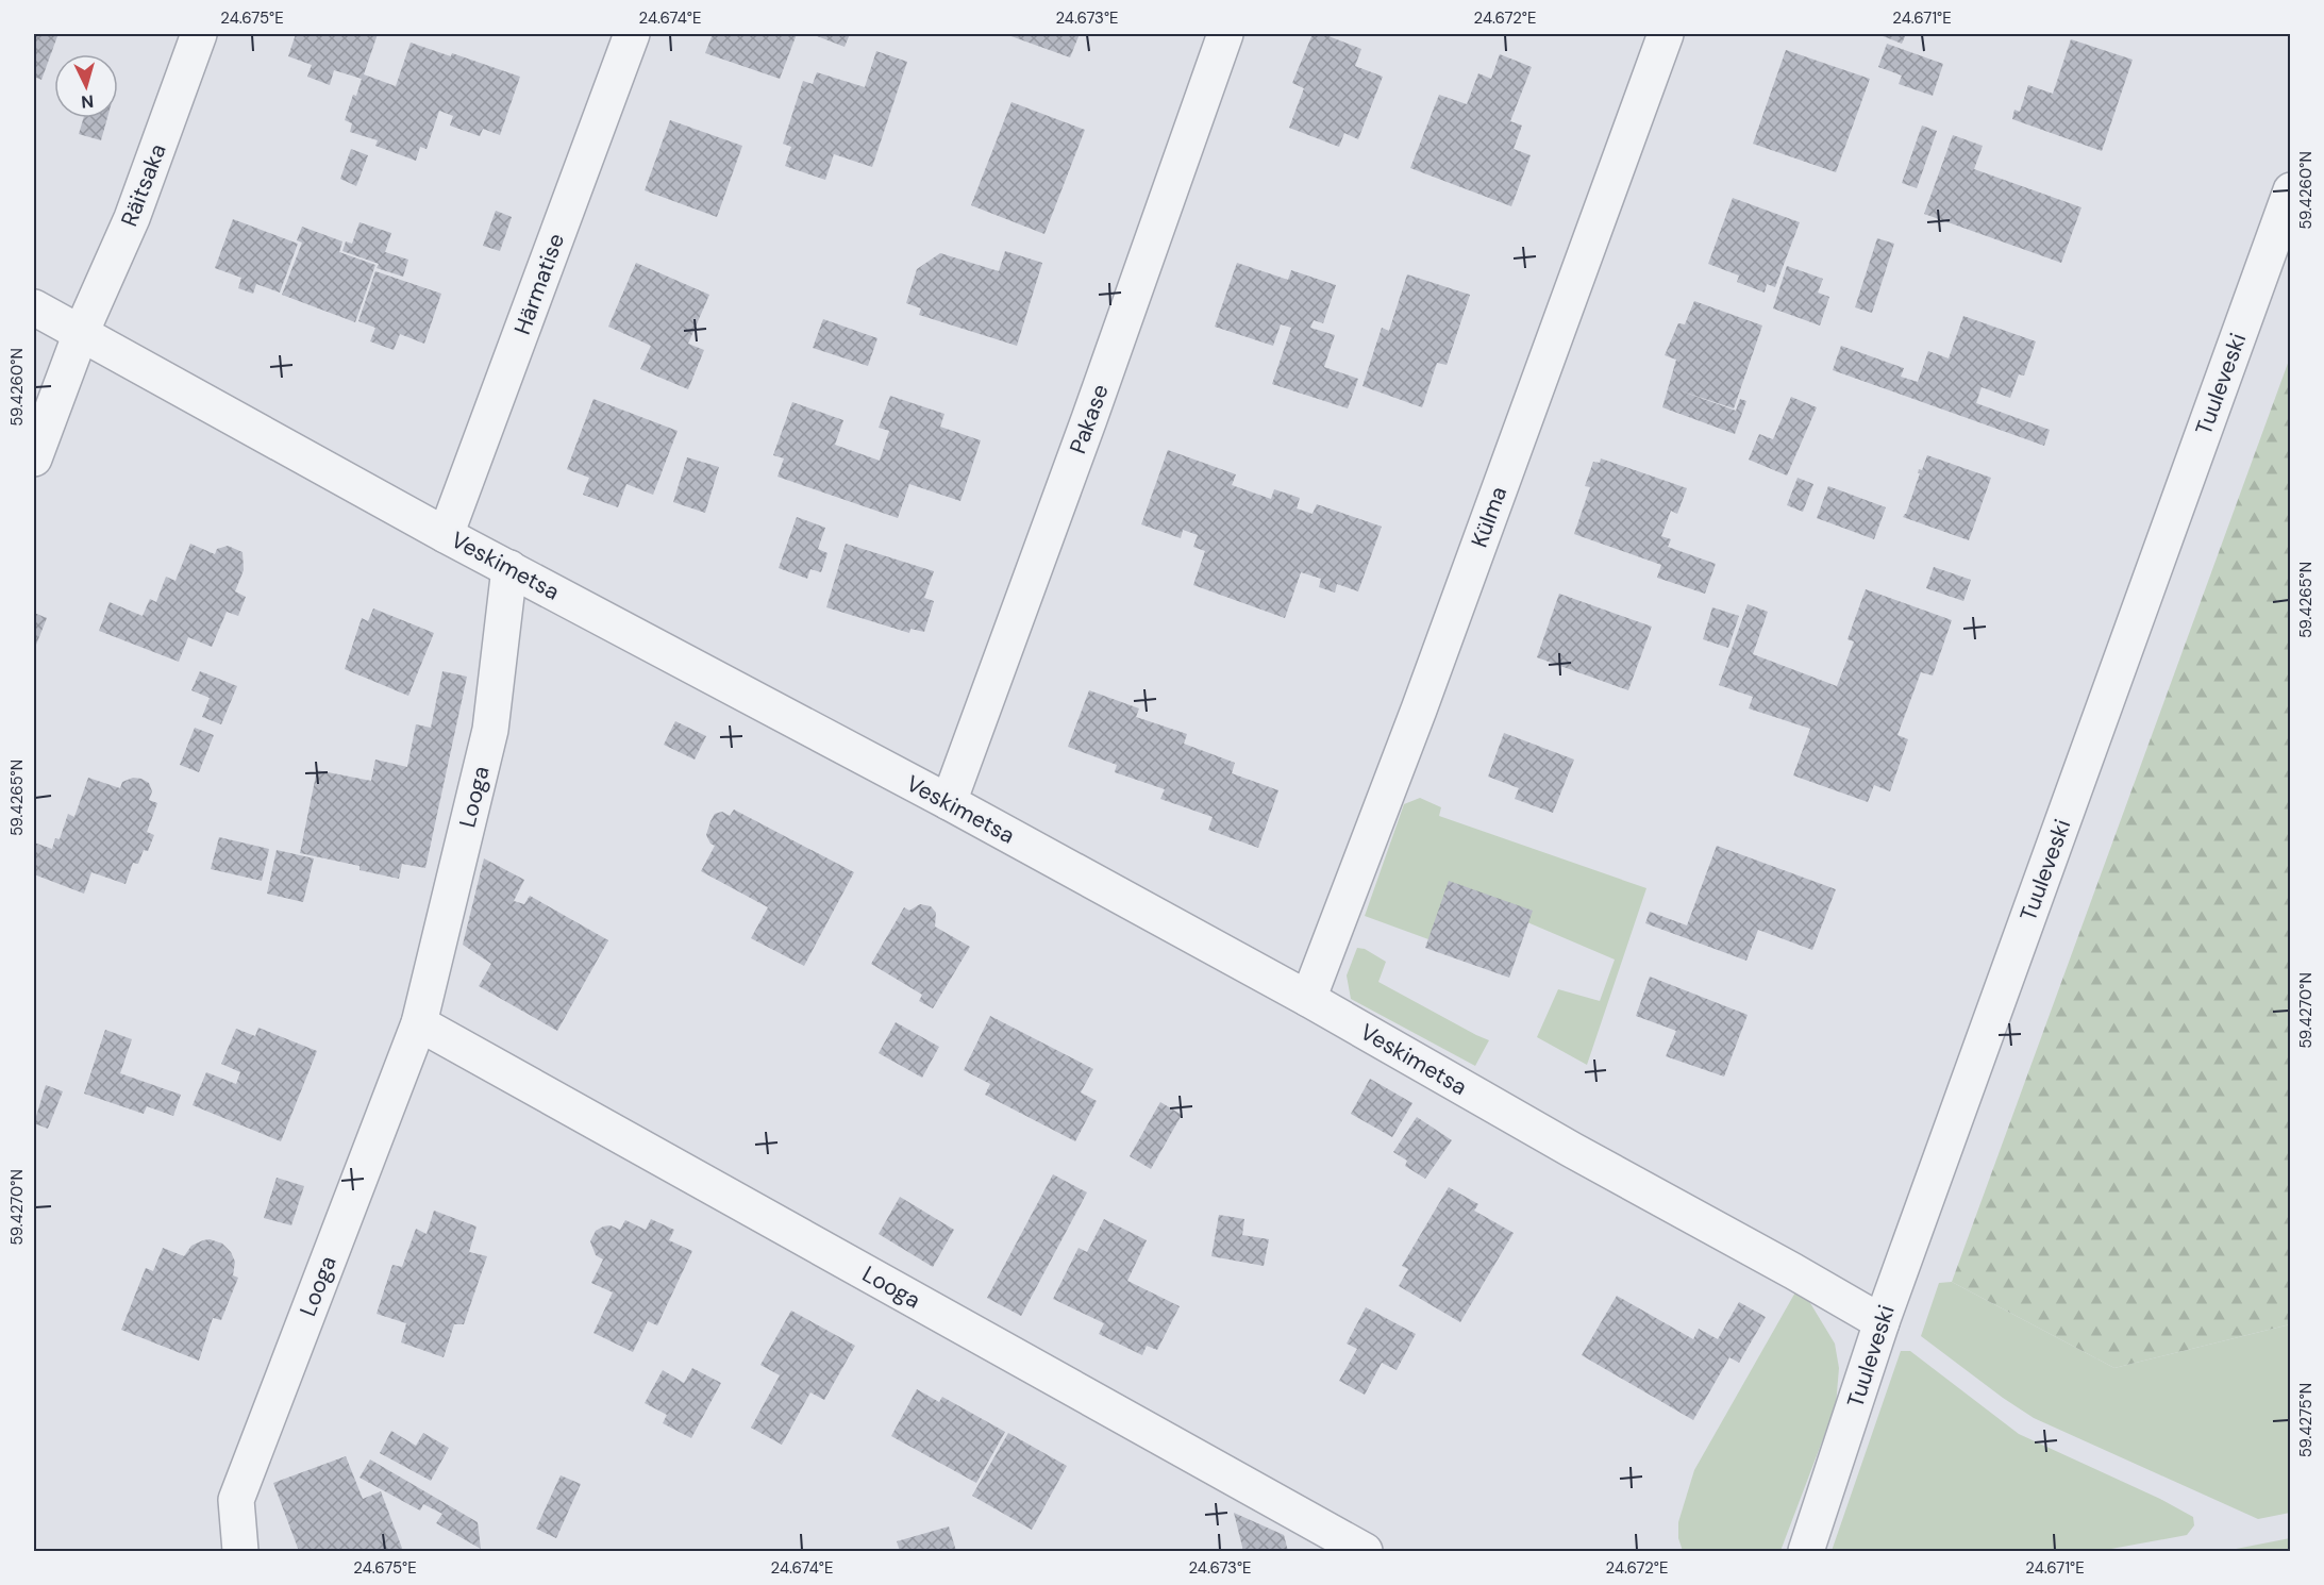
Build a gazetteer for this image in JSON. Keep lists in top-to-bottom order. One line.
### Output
{"streets":{"street":["Räitsaka","Härmatise","Tuuleveski","Pakase","Külma","Veskimetsa","Looga"]},"crossings":[["Räitsaka","Veskimetsa"],["Härmatise","Veskimetsa"],["Tuuleveski","Veskimetsa"],["Pakase","Veskimetsa"],["Külma","Veskimetsa"],["Veskimetsa","Looga"]],"north":"bottom","coordinates":["24.675°E","24.674°E","24.673°E","24.672°E","24.671°E","59.4260°N","59.4265°N","59.4270°N","59.4275°N"]}
